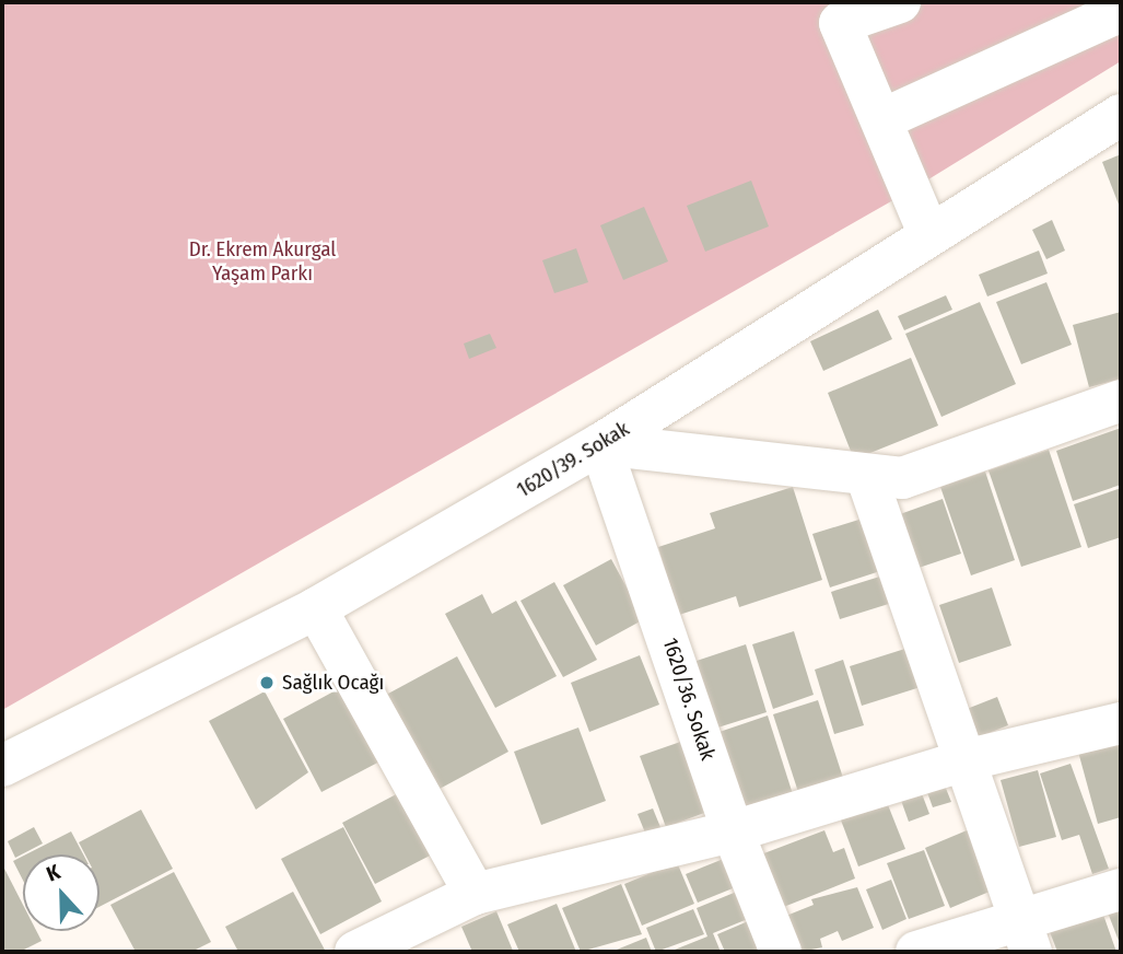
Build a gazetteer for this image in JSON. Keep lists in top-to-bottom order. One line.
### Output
{"streets":{"street":["1620/39. Sokak","1620/36. Sokak"]},"crossings":[["1620/39. Sokak","1620/36. Sokak"]],"parks":["Dr. Ekrem Akurgal Yaşam Parkı"],"places":["Sağlık Ocağı"],"north":"top"}
